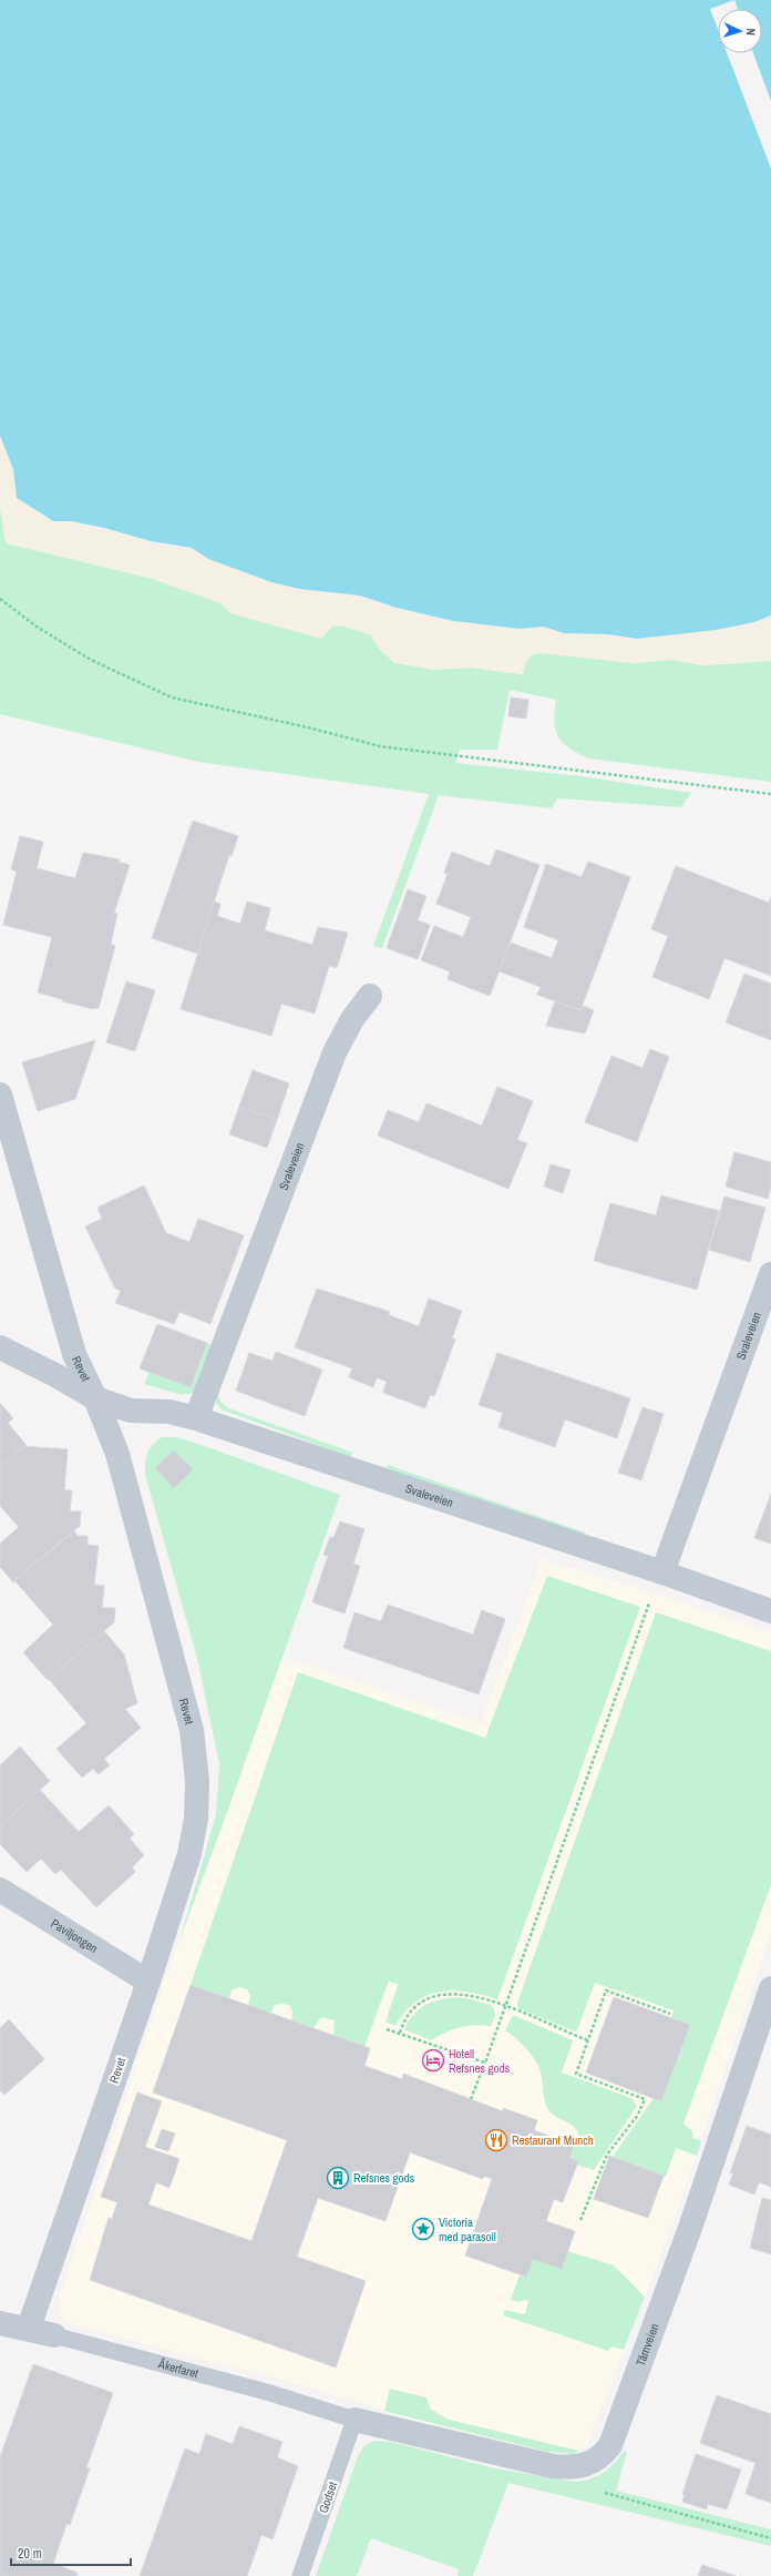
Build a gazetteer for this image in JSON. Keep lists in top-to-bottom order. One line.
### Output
{"streets":{"street":["Svaleveien","Revet","Paviljongen","Tårnveien","Åkerfaret"],"lane":["Godset"]},"crossings":[["Svaleveien","Revet"],["Revet","Paviljongen"],["Revet","Åkerfaret"],["Tårnveien","Åkerfaret"],["Tårnveien","Godset"],["Åkerfaret","Godset"]],"places":{"hotel":["Hotell Refsnes gods"],"restaurant":["Restaurant Munch"],"building":["Refsnes gods"],"place":["Victoria med parasoll"]},"scale_bar":"20 m","north":"right"}
